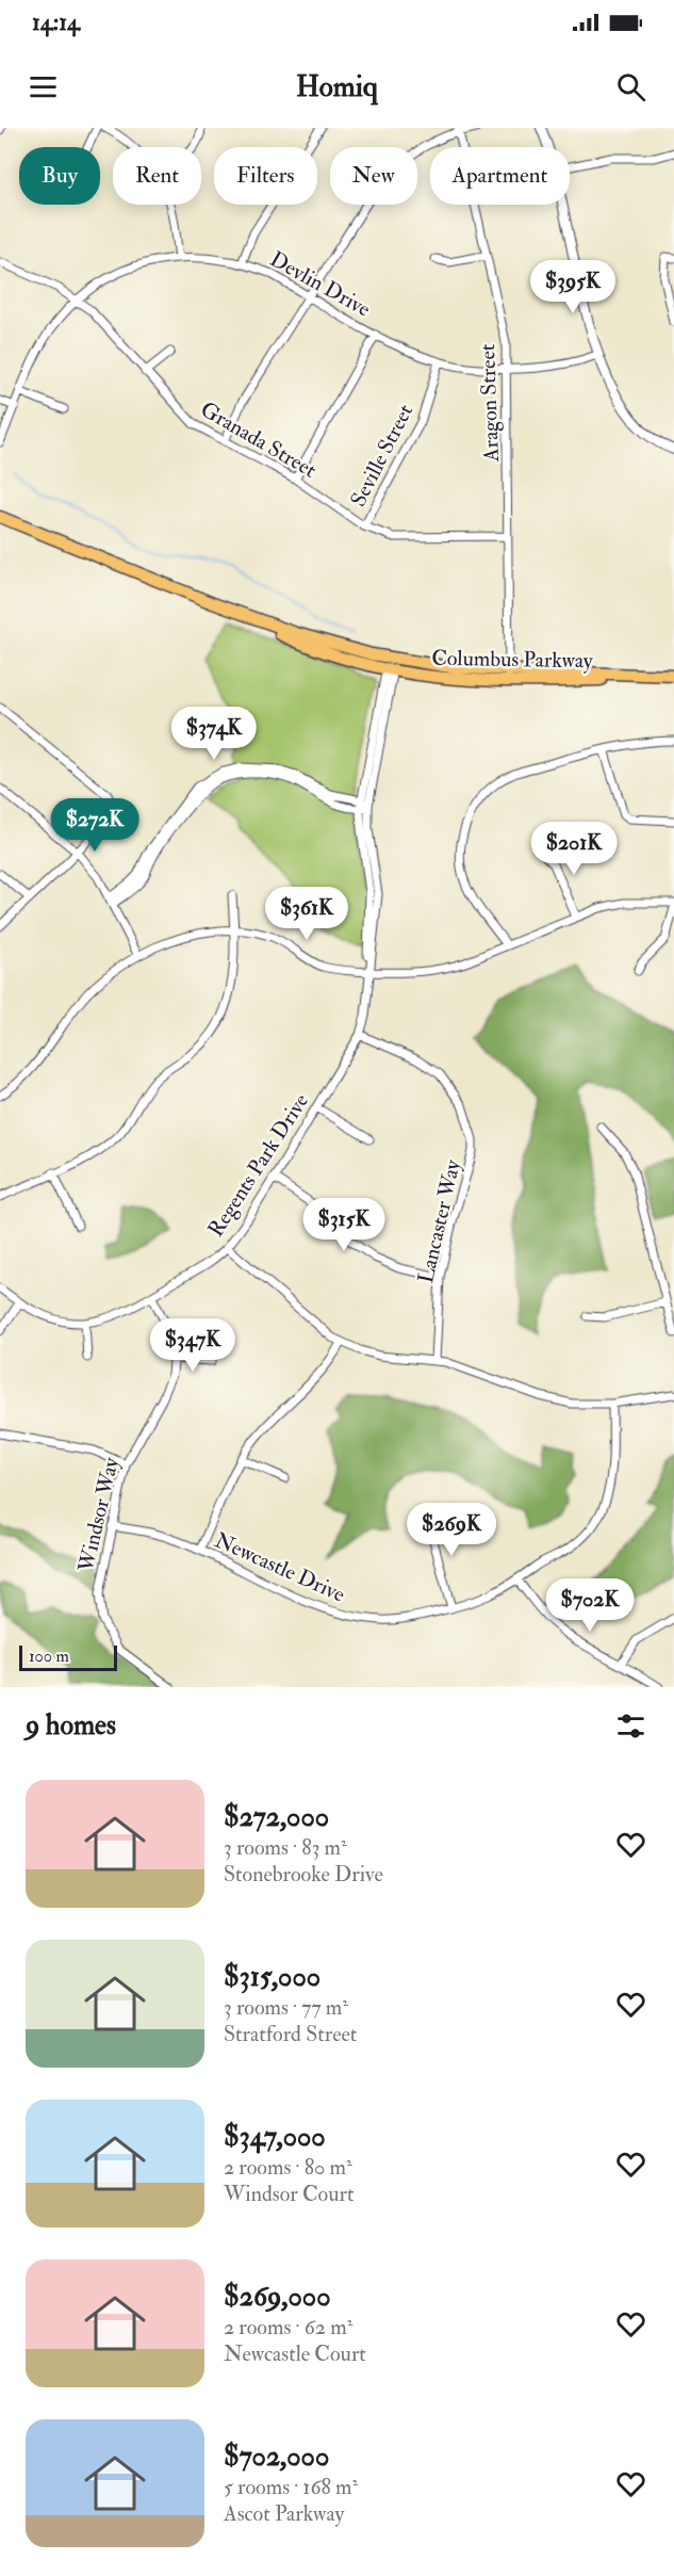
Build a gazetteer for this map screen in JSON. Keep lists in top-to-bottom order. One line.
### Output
{"streets":{"main road":["Columbus Parkway"],"street":["Devlin Drive","Aragon Street","Granada Street","Seville Street","Regents Park Drive","Lancaster Way","Windsor Way","Newcastle Drive"]},"crossings":[["Devlin Drive","Aragon Street"],["Devlin Drive","Granada Street"],["Devlin Drive","Seville Street"],["Aragon Street","Granada Street"],["Aragon Street","Columbus Parkway"],["Granada Street","Seville Street"],["Columbus Parkway","Regents Park Drive"],["Regents Park Drive","Lancaster Way"],["Regents Park Drive","Windsor Way"],["Windsor Way","Newcastle Drive"]],"scale_bar":"100 m","page":{"status":"14:14","header":"Homiq","chip":["Buy","Rent","Filters","New","Apartment"],"price":["$395K","$374K","$272K","$201K","$361K","$315K","$347K","$269K","$702K"],"scale":"100 m","heading":"9 homes","list":[{"name":"$272,000","note":"3 rooms · 83 m² · Stonebrooke Drive"},{"name":"$315,000","note":"3 rooms · 77 m² · Stratford Street"},{"name":"$347,000","note":"2 rooms · 80 m² · Windsor Court"},{"name":"$269,000","note":"2 rooms · 62 m² · Newcastle Court"},{"name":"$702,000","note":"5 rooms · 168 m² · Ascot Parkway"}]}}
